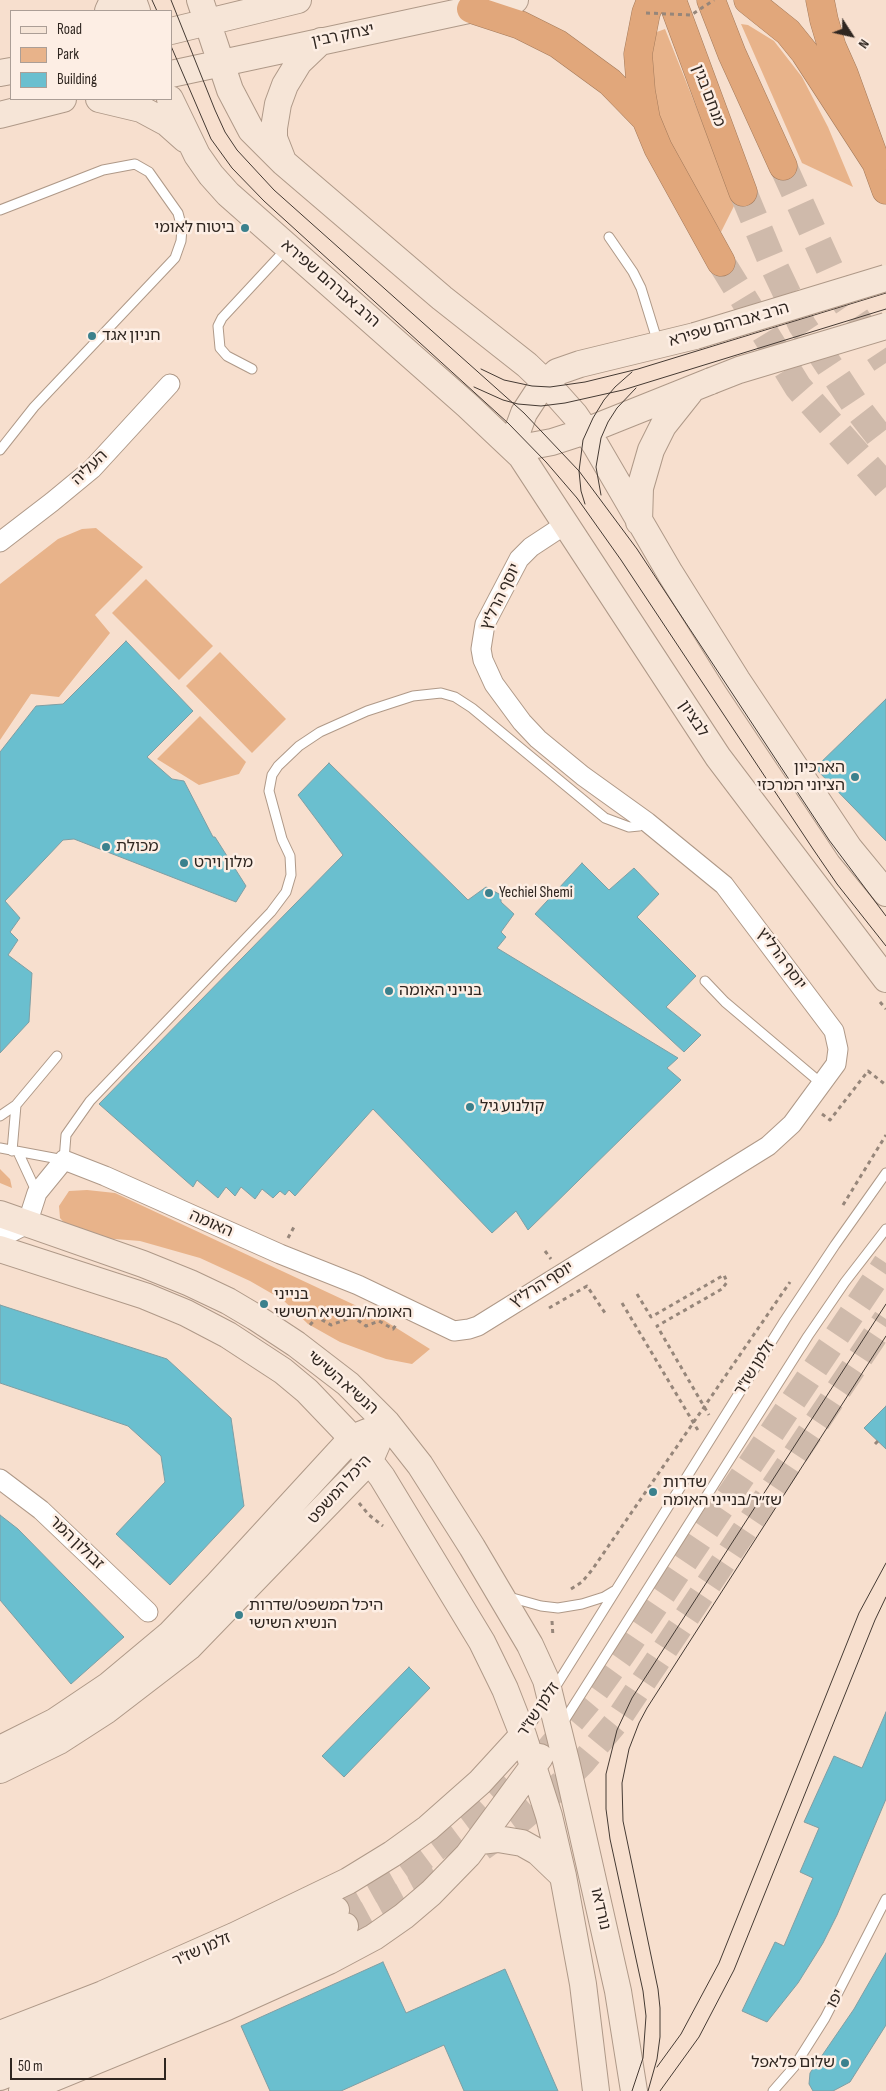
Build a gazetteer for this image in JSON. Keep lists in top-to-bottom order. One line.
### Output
{"streets":{"highway":["מנחם בגין"],"street":["יצחק רבין","הרב אברהם שפירא","העליה","יוסף הרליץ","לבציון","האומה","זלמן שז\"ר","הנשיא השישי","היכל המשפט","זבולון המר","נורדאו"],"lane":["יפו"]},"crossings":[["הרב אברהם שפירא","לבציון"],["יוסף הרליץ","לבציון"],["יוסף הרליץ","האומה"],["זלמן שז\"ר","הנשיא השישי"],["זלמן שז\"ר","נורדאו"],["הנשיא השישי","היכל המשפט"],["הנשיא השישי","נורדאו"]],"places":["ביטוח לאומי","חניון אגד","הארכיון הציוני המרכזי","מכולת","מלון וירט","Yechiel Shemi","בנייני האומה","קולנוע גיל","בנייני האומה/הנשיא השישי","שדרות שז״ר/בנייני האומה","היכל המשפט/שדרות הנשיא השישי","שלום פלאפל"],"legend":["Road","Park","Building"],"scale_bar":"50 m","north":"bottom right"}
